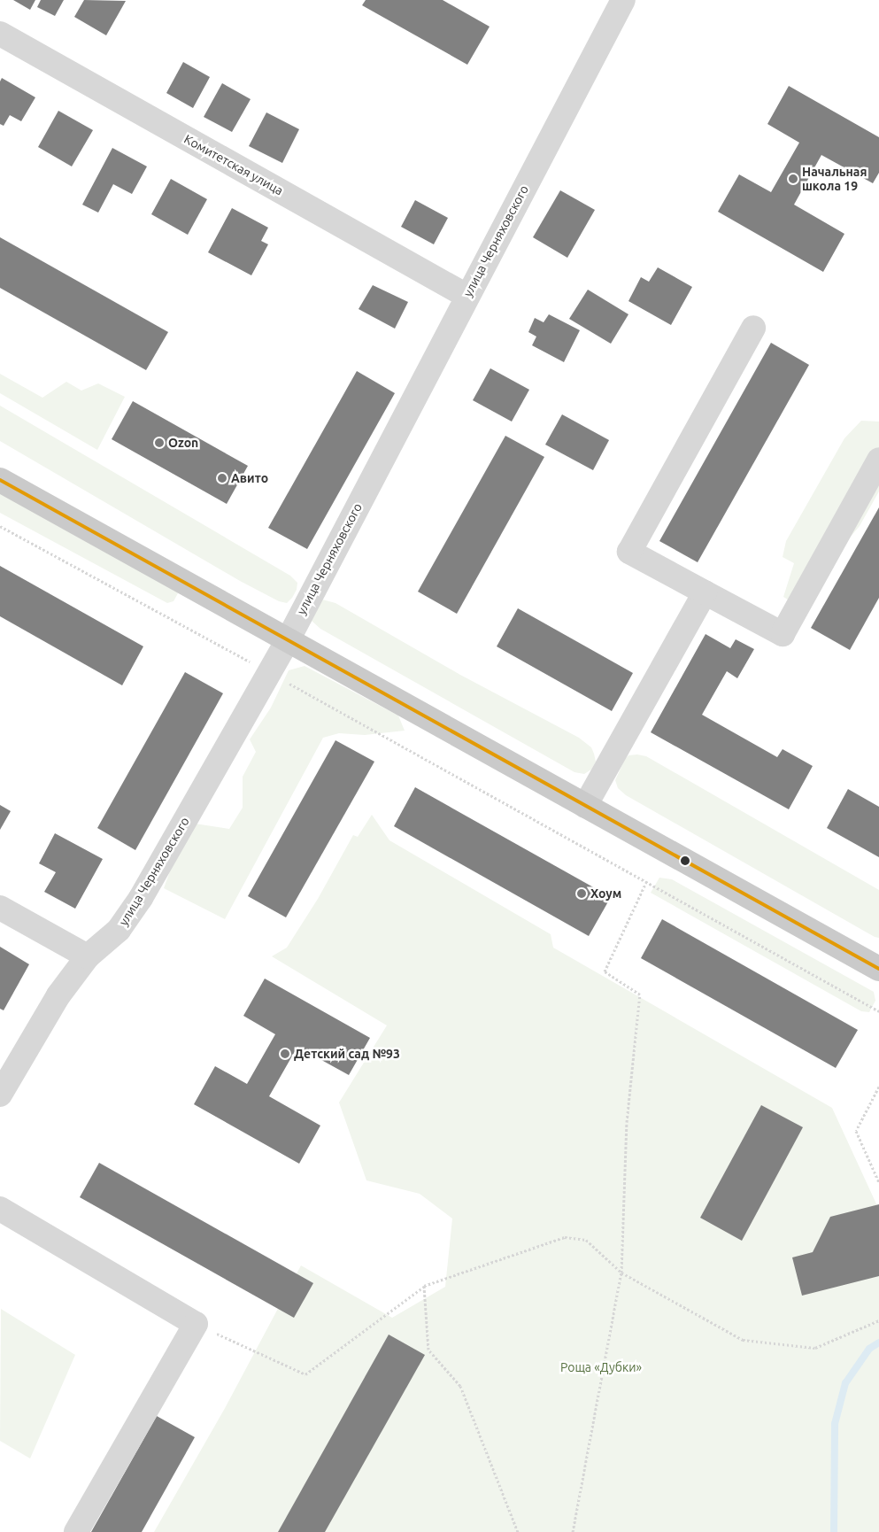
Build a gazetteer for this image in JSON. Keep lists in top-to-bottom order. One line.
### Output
{"streets":{"street":["Комитетская улица","улица Черняховского"]},"crossings":[["Комитетская улица","улица Черняховского"]],"parks":["Роща «Дубки»"],"places":["Начальная школа 19","Ozon","Авито","Хоум","Детский сад №93"]}
